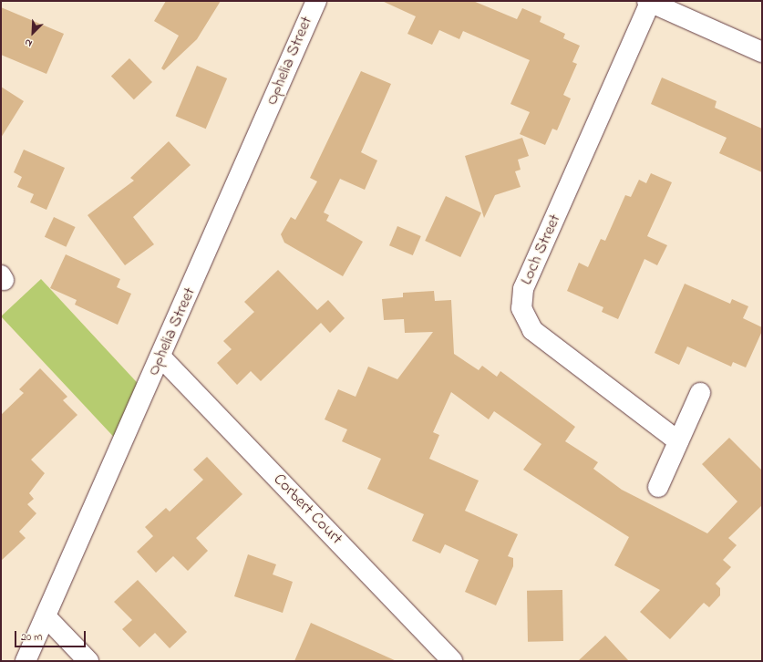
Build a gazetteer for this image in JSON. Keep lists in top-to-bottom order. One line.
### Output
{"streets":{"street":["Ophelia Street","Loch Street","Corbert Court"]},"crossings":[["Ophelia Street","Corbert Court"]],"scale_bar":"20 m","north":"bottom left"}
